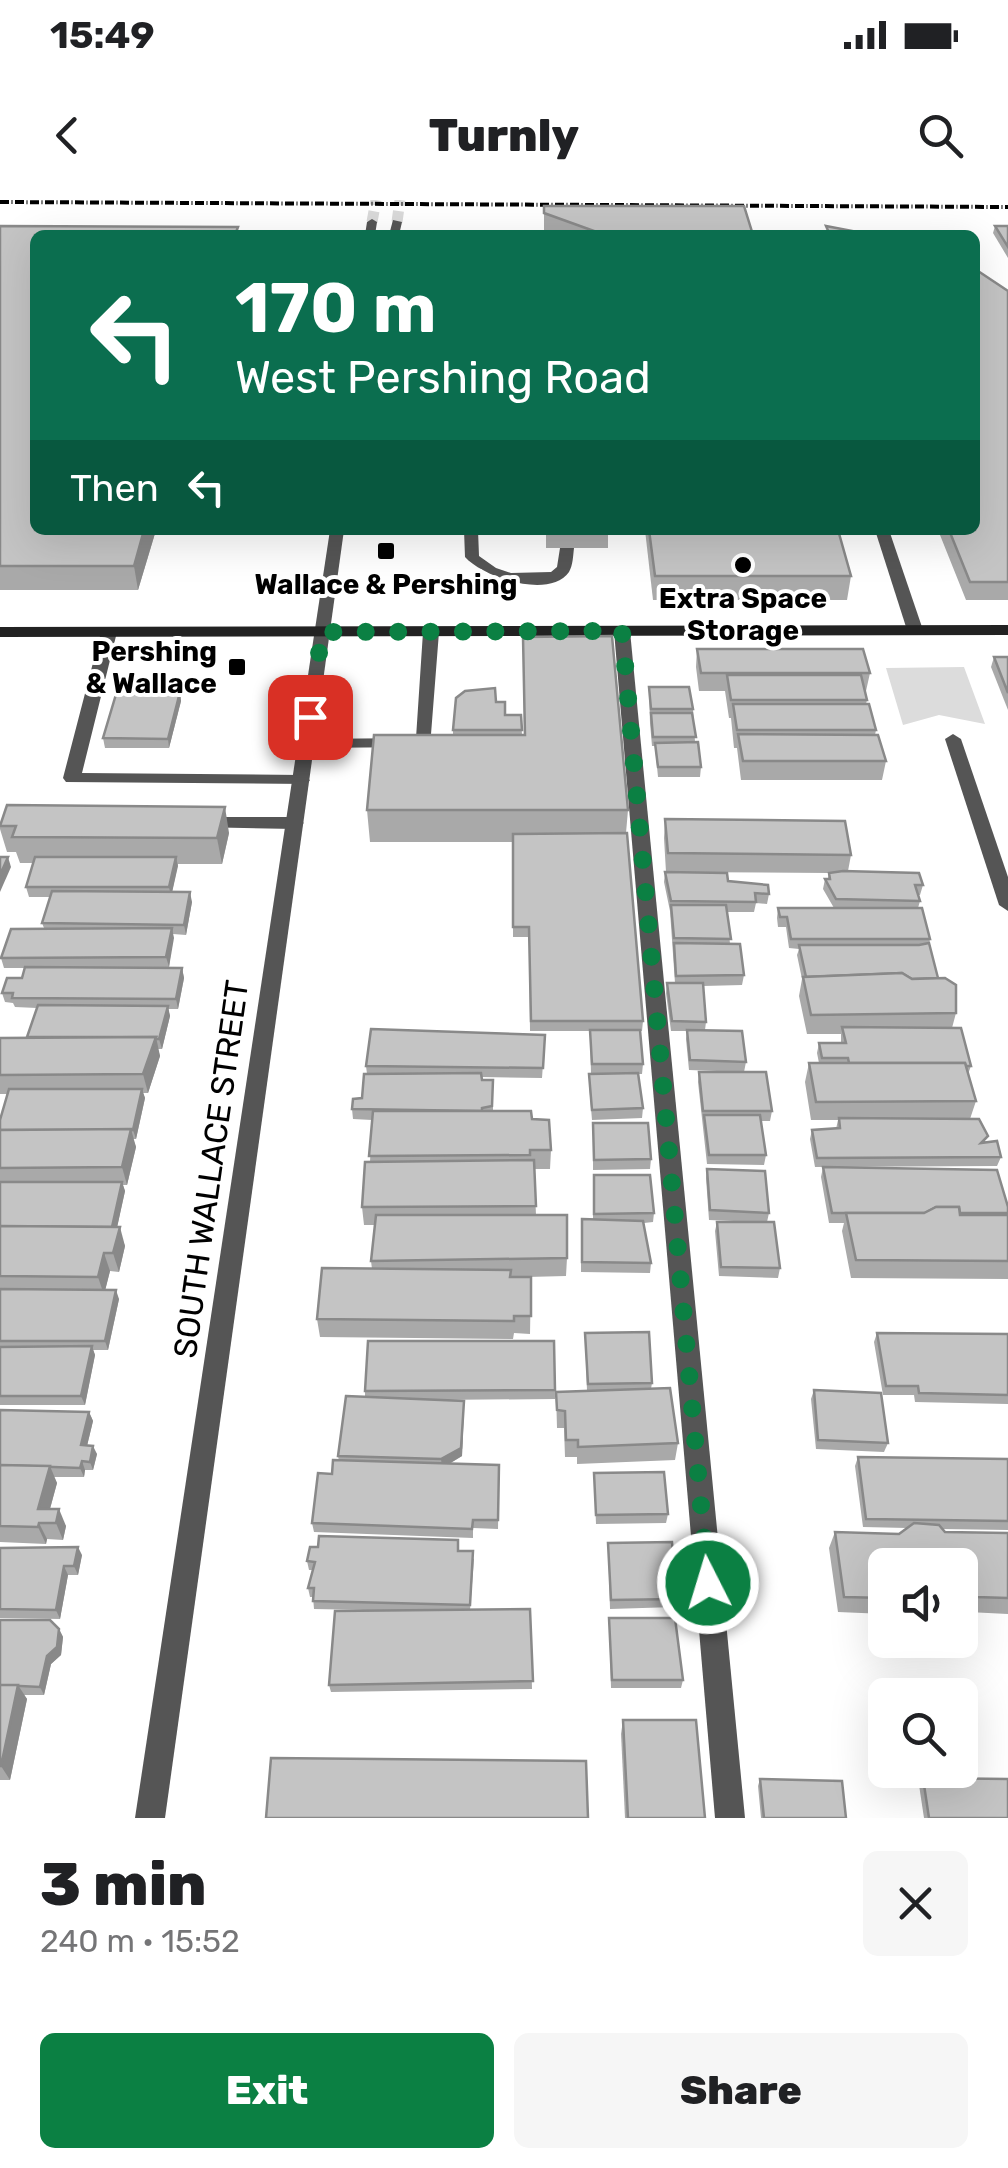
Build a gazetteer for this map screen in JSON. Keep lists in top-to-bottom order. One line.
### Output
{"streets":{"street":["SOUTH WALLACE STREET"]},"places":{"transit":["Wallace & Pershing","Pershing & Wallace"],"other":["Extra Space Storage"]},"page":{"status":"15:49","header":"Turnly","turn":["170 m","West Pershing Road"],"then":"Then","heading":["3 min","240 m · 15:52"],"buttons":["Exit","Share"]}}
